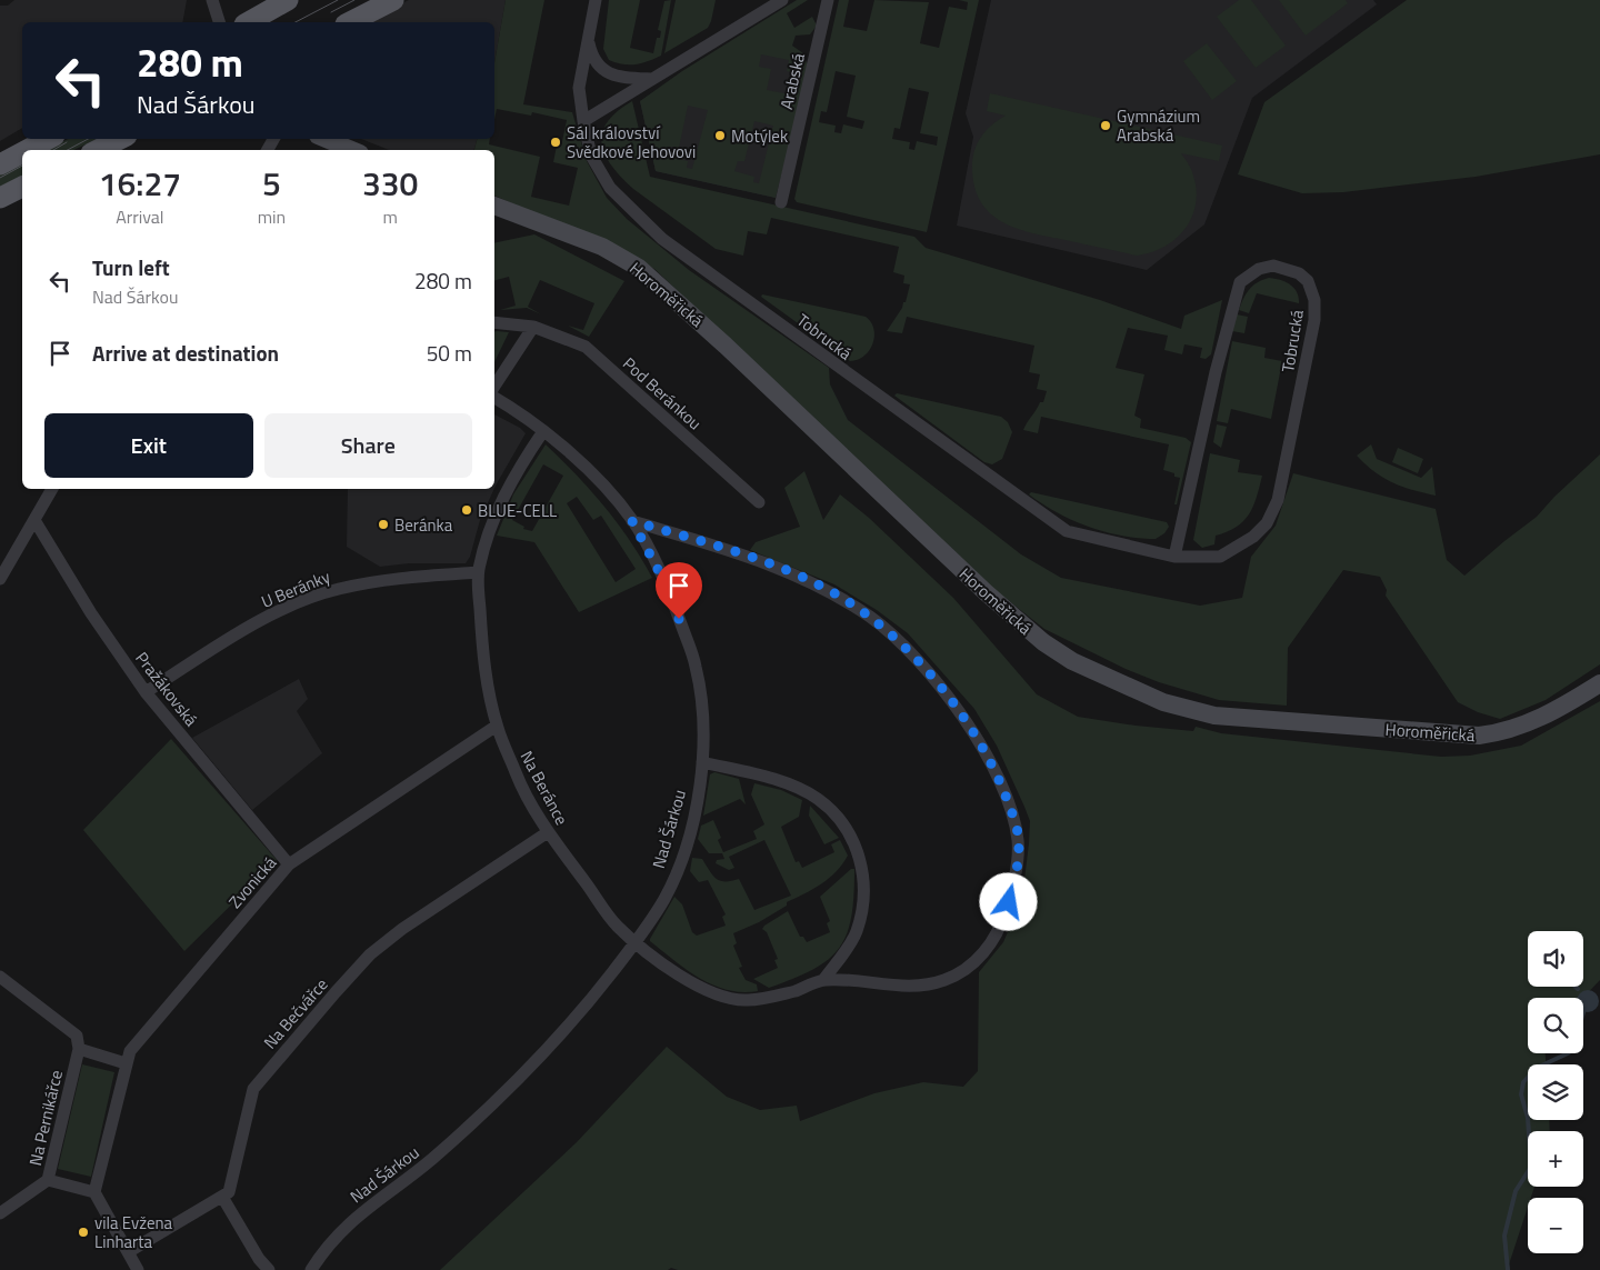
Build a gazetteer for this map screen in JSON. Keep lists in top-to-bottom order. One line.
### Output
{"streets":{"main road":["Horoměřická"],"street":["Arabská","Tobrucká","Pod Beránkou","U Beránky","Pražákovská","Na Beránce","Nad Šárkou","Zvonická","Na Bečvářce","Na Pernikářce"]},"crossings":[["U Beránky","Pražákovská"],["U Beránky","Na Beránce"],["Pražákovská","Zvonická"],["Na Beránce","Nad Šárkou"],["Na Beránce","Zvonická"],["Na Beránce","Na Bečvářce"]],"places":["Gymnázium Arabská","Motýlek","Sál království Svědkové Jehovovi","BLUE-CELL","Beránka","vila Evžena Linharta"],"page":{"turn":["280 m","Nad Šárkou"],"eta":["16:27","Arrival","5","min","330","m"],"list":[{"name":"Turn left","note":"Nad Šárkou","value":"280 m"},{"name":"Arrive at destination","value":"50 m"}],"buttons":["Exit","Share"],"map_buttons":["+","−"]}}
